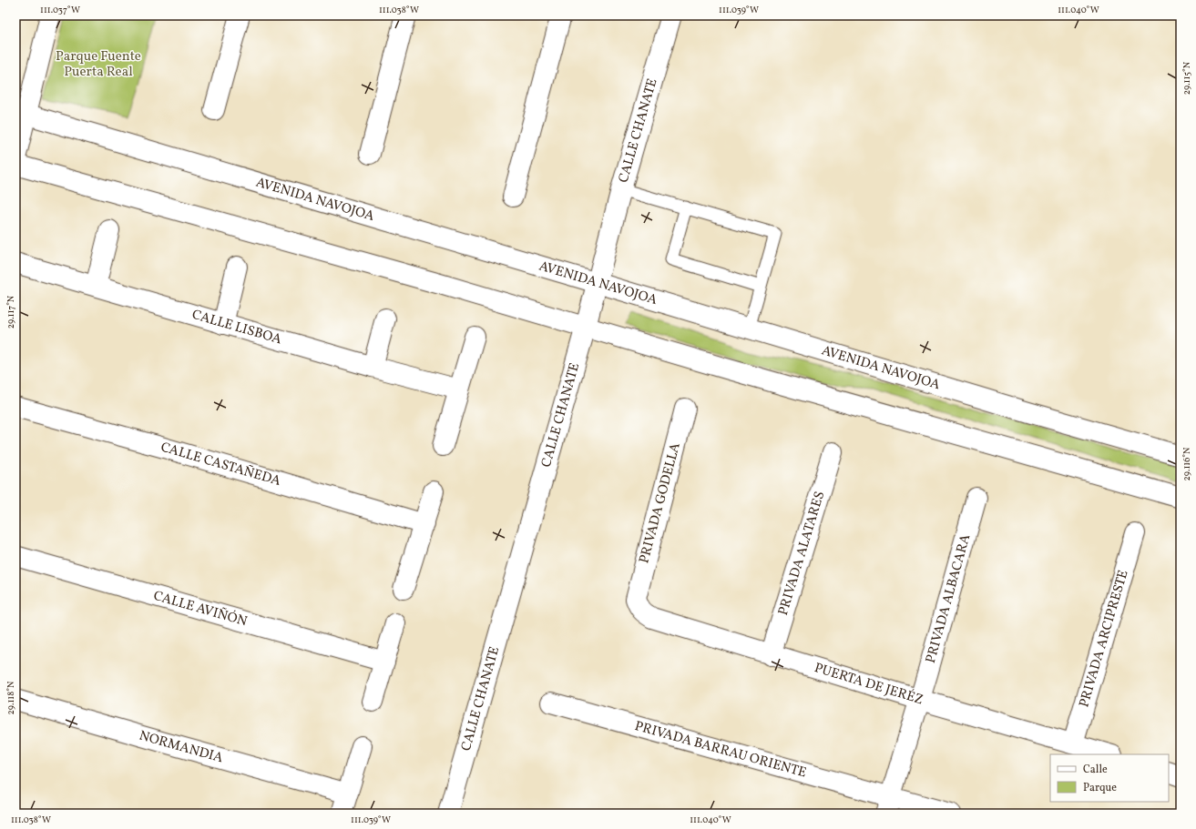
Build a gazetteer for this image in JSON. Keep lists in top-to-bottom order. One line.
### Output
{"streets":{"street":["CALLE CHANATE","AVENIDA NAVOJOA","CALLE LISBOA","CALLE CASTAÑEDA","PRIVADA GODELLA","PRIVADA ALATARES","PRIVADA ALBACARA","CALLE AVIÑÓN","PRIVADA ARCIPRESTE","PUERTA DE JERÉZ","NORMANDIA","PRIVADA BARRAU ORIENTE"]},"crossings":[["CALLE CHANATE","AVENIDA NAVOJOA"],["PRIVADA GODELLA","PUERTA DE JERÉZ"],["PRIVADA ALATARES","PUERTA DE JERÉZ"],["PRIVADA ALBACARA","PUERTA DE JERÉZ"],["PRIVADA ALBACARA","PRIVADA BARRAU ORIENTE"],["PRIVADA ARCIPRESTE","PUERTA DE JERÉZ"]],"parks":["Parque Fuente Puerta Real"],"legend":["Calle","Parque"],"coordinates":["111.037°W","111.038°W","111.039°W","111.040°W","29.115°N","29.117°N","29.116°N","29.118°N"]}
